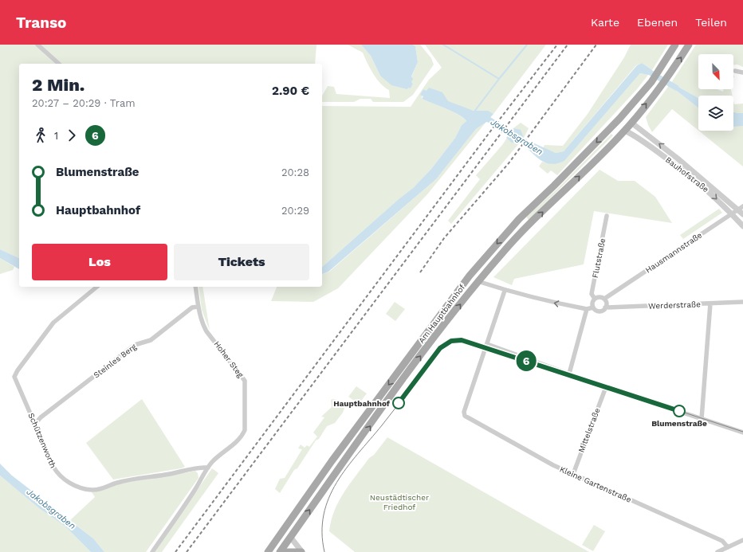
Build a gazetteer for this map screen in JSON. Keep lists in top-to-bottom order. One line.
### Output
{"streets":{"main road":["Am Hauptbahnhof"],"street":["Bauhofstraße","Hausmannstraße","Flutstraße","Werderstraße","Hoher Steg","Steinles Berg","Mittelstraße","Schützenworth","Kleine Gartenstraße"]},"crossings":[["Bauhofstraße","Hausmannstraße"],["Bauhofstraße","Am Hauptbahnhof"],["Hausmannstraße","Flutstraße"],["Hausmannstraße","Werderstraße"],["Flutstraße","Werderstraße"],["Hoher Steg","Steinles Berg"],["Hoher Steg","Schützenworth"],["Steinles Berg","Schützenworth"],["Mittelstraße","Kleine Gartenstraße"]],"water":["Jakobsgraben"],"parks":["Neustädtischer Friedhof"],"places":["Hauptbahnhof","Blumenstraße"],"lines":["tram line 6"],"north":"bottom right","page":{"header":"Transo","nav":["Karte","Ebenen","Teilen"],"on_map":"6","heading":["2 Min.","20:27 – 20:29 · Tram","2.90 €"],"legs":["1","6"],"list":[{"name":"Blumenstraße","value":"20:28"},{"name":"Hauptbahnhof","value":"20:29"}],"buttons":["Los","Tickets"]}}
